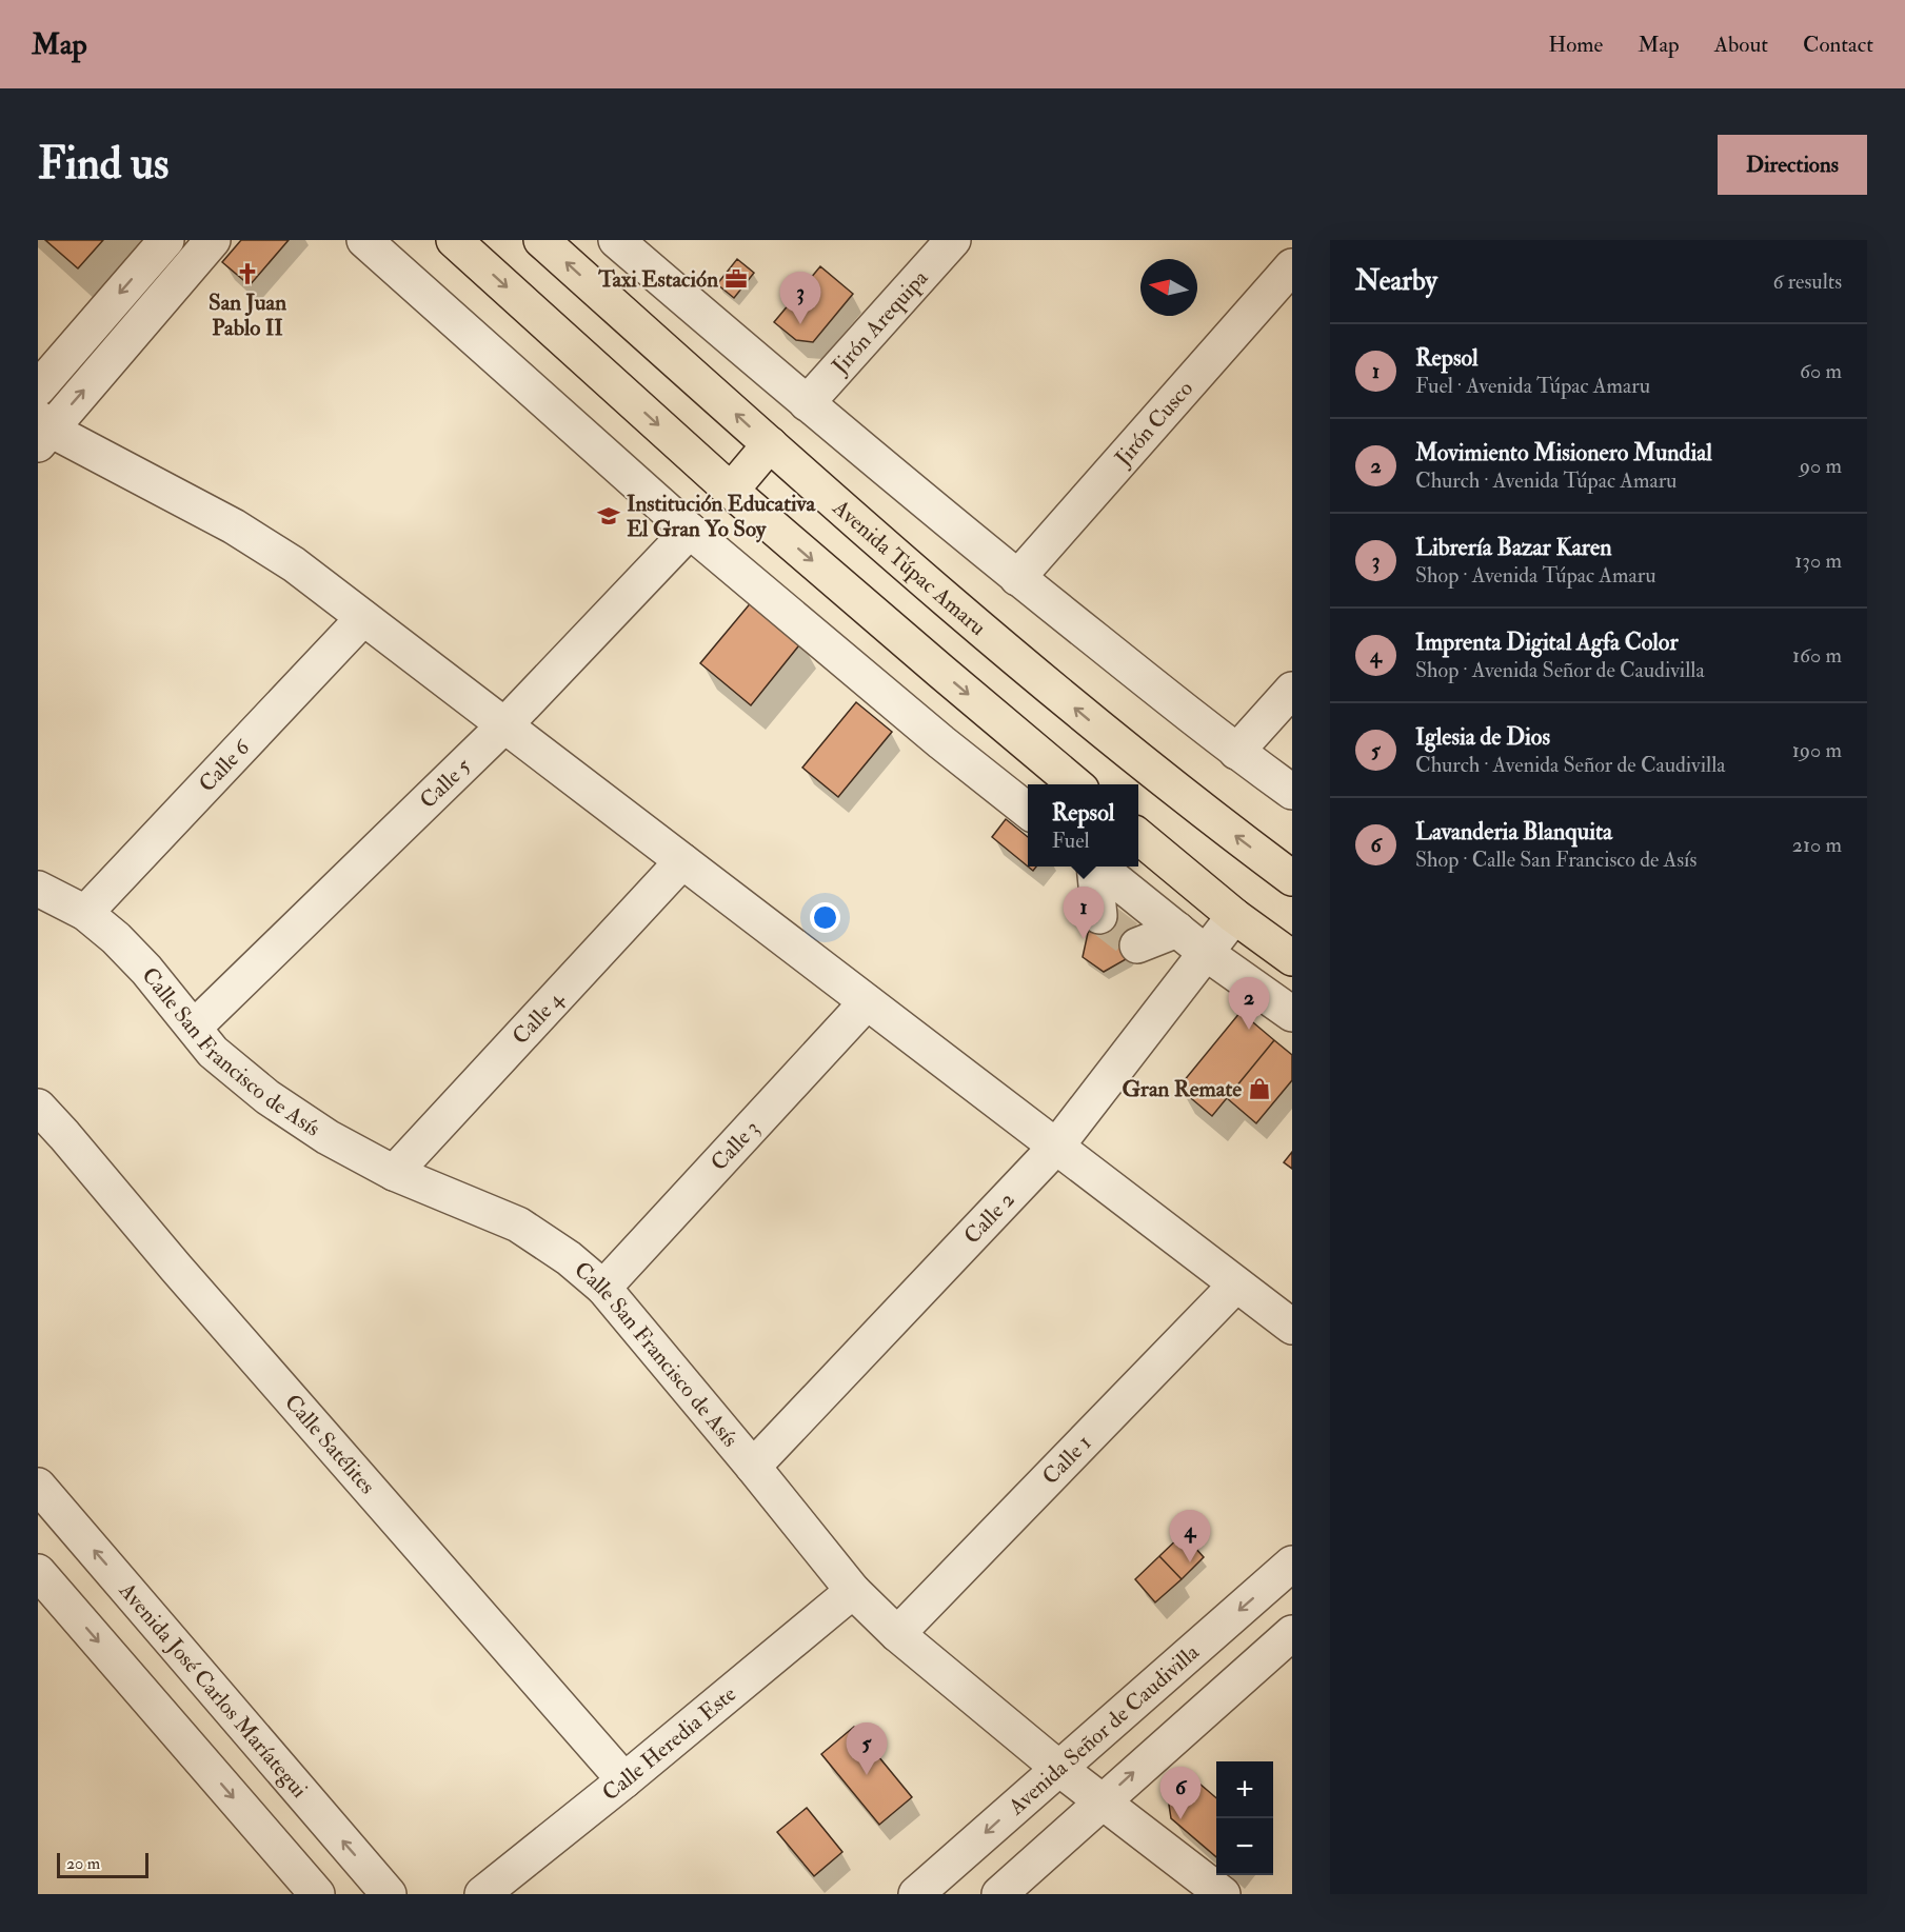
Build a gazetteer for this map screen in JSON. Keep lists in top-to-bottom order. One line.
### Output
{"streets":{"highway":["Avenida Túpac Amaru"],"street":["Jirón Arequipa","Jirón Cusco","Calle 6","Calle 5","Calle 4","Calle San Francisco de Asís","Calle 3","Calle 2","Calle Satélites","Calle 1","Avenida José Carlos Maríategui","Avenida Señor de Caudivilla","Calle Heredia Este"]},"crossings":[["Calle 6","Calle San Francisco de Asís"],["Calle 5","Calle San Francisco de Asís"],["Calle 4","Calle San Francisco de Asís"],["Calle San Francisco de Asís","Calle 3"],["Calle San Francisco de Asís","Calle 2"],["Calle San Francisco de Asís","Calle 1"],["Calle San Francisco de Asís","Avenida Señor de Caudivilla"],["Calle San Francisco de Asís","Calle Heredia Este"],["Calle Satélites","Calle Heredia Este"]],"places":{"church":["San Juan Pablo II"],"office":["Taxi Estación"],"school or university":["Institución Educativa El Gran Yo Soy"],"shop":["Gran Remate"]},"scale_bar":"20 m","north":"left","page":{"header":"Map","nav":["Home","Map","About","Contact"],"buttons":"Directions","title":"Find us","heading":["Nearby","6 results"],"pins":["3","1","2","4","5","6"],"list":[{"mark":"1","name":"Repsol","note":"Fuel · Avenida Túpac Amaru","value":"60 m"},{"mark":"2","name":"Movimiento Misionero Mundial","note":"Church · Avenida Túpac Amaru","value":"90 m"},{"mark":"3","name":"Librería Bazar Karen","note":"Shop · Avenida Túpac Amaru","value":"130 m"},{"mark":"4","name":"Imprenta Digital Agfa Color","note":"Shop · Avenida Señor de Caudivilla","value":"160 m"},{"mark":"5","name":"Iglesia de Dios","note":"Church · Avenida Señor de Caudivilla","value":"190 m"},{"mark":"6","name":"Lavanderia Blanquita","note":"Shop · Calle San Francisco de Asís","value":"210 m"}],"popup":["Repsol","Fuel"],"map_buttons":["+","−"],"scale":"20 m"}}
